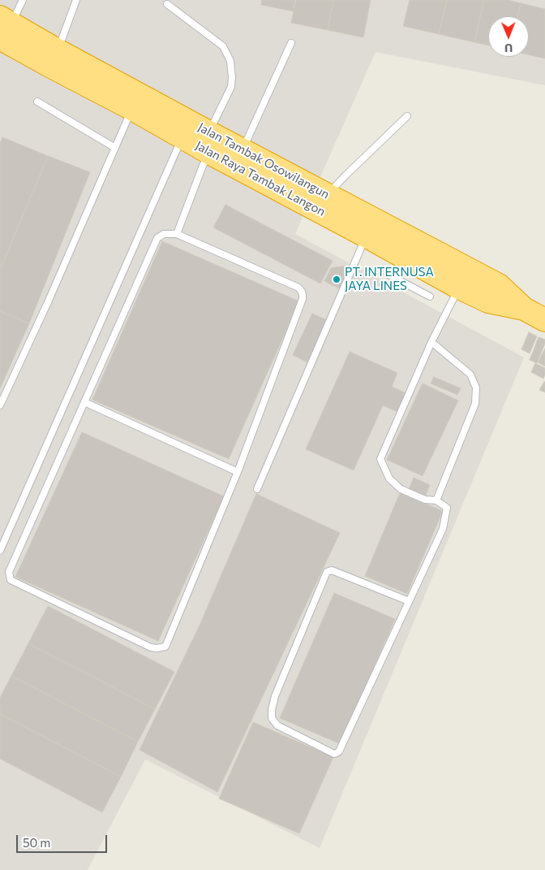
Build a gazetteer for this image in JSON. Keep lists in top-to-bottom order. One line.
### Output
{"streets":{"highway":["Jalan Tambak Osowilangun","Jalan Raya Tambak Langon"]},"crossings":[["Jalan Tambak Osowilangun","Jalan Raya Tambak Langon"]],"places":["PT. INTERNUSA JAYA LINES"],"scale_bar":"50 m","north":"bottom"}
